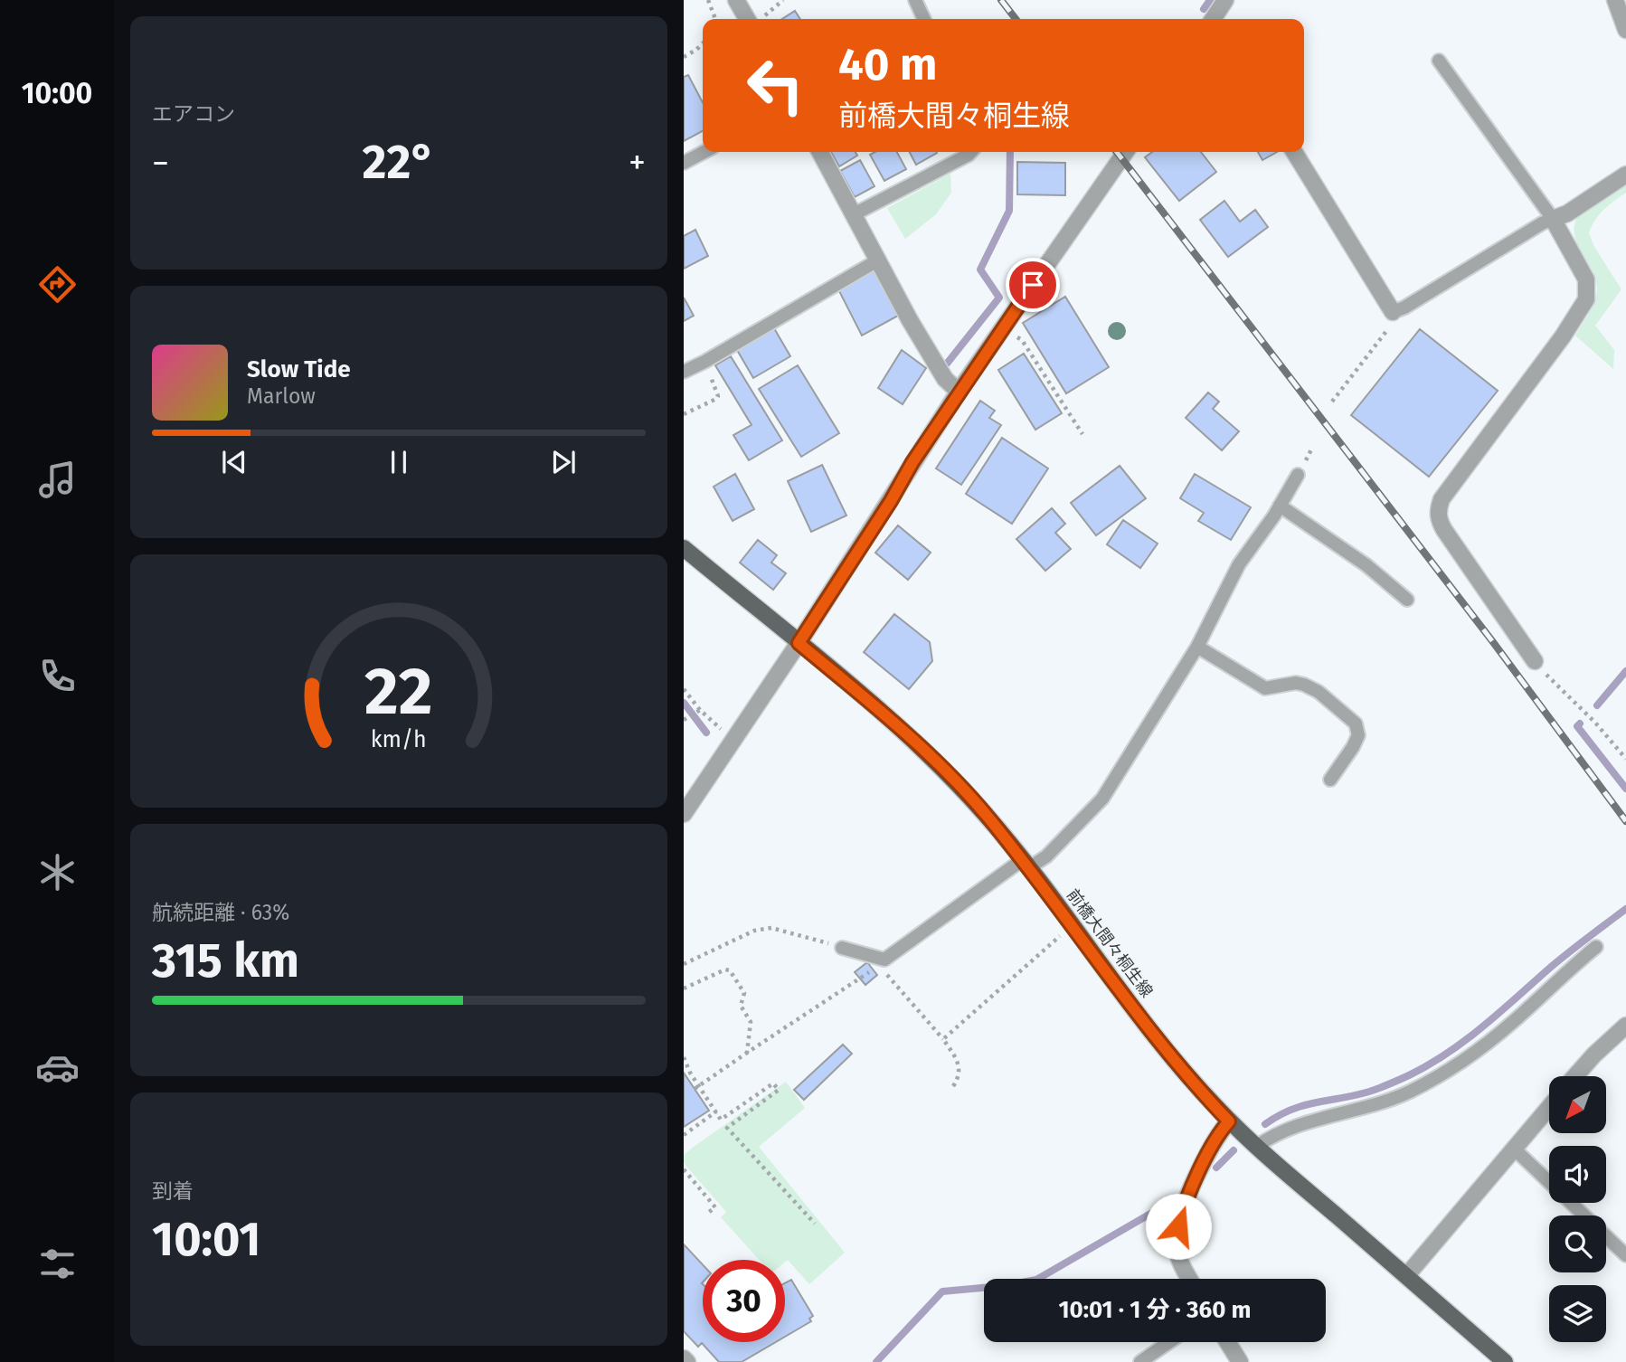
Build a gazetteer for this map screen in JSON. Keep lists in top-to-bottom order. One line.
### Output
{"streets":{"main road":["前橋大間々桐生線"]},"north":"bottom left","page":{"tabs":"10:00","tile":["エアコン",["航続距離 · 63%","315 km"],["到着","10:01"]],"turn":["40 m","前橋大間々桐生線"],"heat":["−","22°","+"],"song":["Slow Tide","Marlow"],"limit":"30","trip":"10:01 · 1 分 · 360 m","gauge":["22","km/h"]}}
